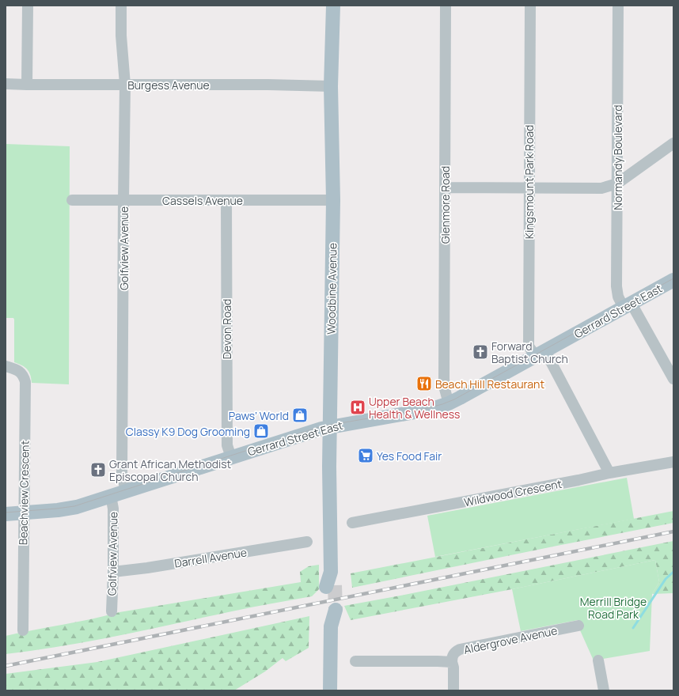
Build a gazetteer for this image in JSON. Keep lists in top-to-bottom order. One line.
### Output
{"streets":{"main road":["Woodbine Avenue","Gerrard Street East"],"street":["Burgess Avenue","Normandy Boulevard","Kingsmount Park Road","Cassels Avenue","Glenmore Road","Golfview Avenue","Devon Road","Beachview Crescent","Wildwood Crescent","Darrell Avenue","Aldergrove Avenue"]},"crossings":[["Burgess Avenue","Golfview Avenue"],["Burgess Avenue","Woodbine Avenue"],["Normandy Boulevard","Gerrard Street East"],["Kingsmount Park Road","Gerrard Street East"],["Kingsmount Park Road","Wildwood Crescent"],["Cassels Avenue","Golfview Avenue"],["Cassels Avenue","Woodbine Avenue"],["Cassels Avenue","Devon Road"],["Glenmore Road","Gerrard Street East"],["Golfview Avenue","Gerrard Street East"],["Golfview Avenue","Darrell Avenue"],["Woodbine Avenue","Gerrard Street East"],["Gerrard Street East","Devon Road"],["Gerrard Street East","Beachview Crescent"]],"parks":["Merrill Bridge Road Park"],"places":{"church":["Forward Baptist Church","Grant African Methodist Episcopal Church"],"restaurant":["Beach Hill Restaurant"],"hospital":["Upper Beach Health & Wellness"],"shop":["Paws’ World","Classy K9 Dog Grooming"],"supermarket":["Yes Food Fair"]}}
